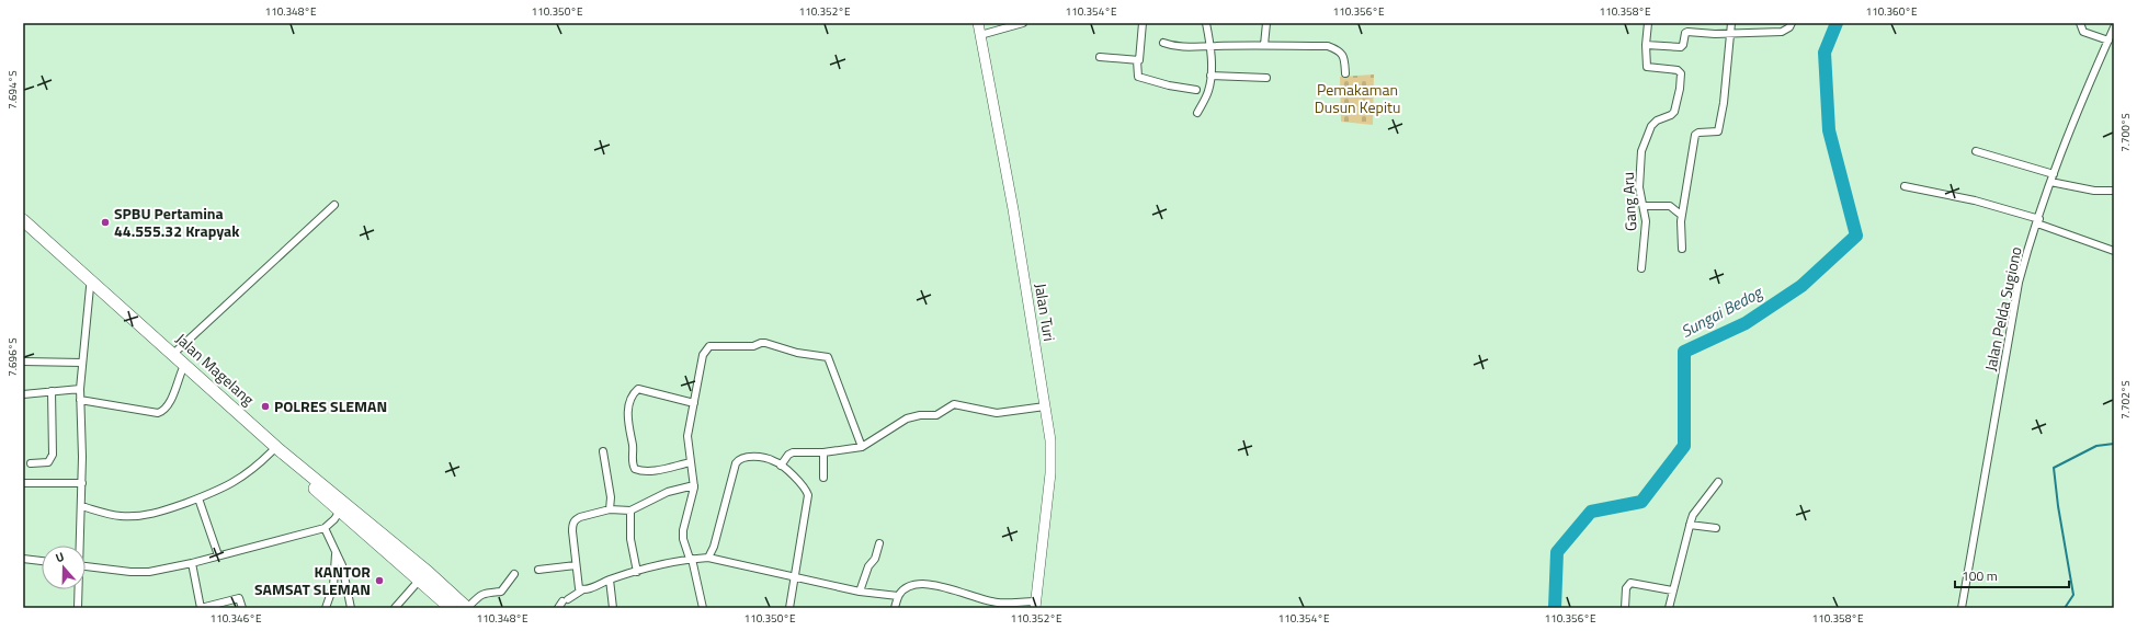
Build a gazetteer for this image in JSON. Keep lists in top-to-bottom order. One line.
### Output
{"streets":{"highway":["Jalan Magelang"],"main road":["Jalan Turi"],"street":["Gang Aru","Jalan Pelda Sugiono"]},"water":["Sungai Bedog"],"parks":["Pemakaman Dusun Kepitu"],"places":["SPBU Pertamina 44.555.32 Krapyak","POLRES SLEMAN","KANTOR SAMSAT SLEMAN"],"scale_bar":"100 m","north":"top","coordinates":["110.348°E","110.350°E","110.352°E","110.354°E","110.356°E","110.358°E","110.360°E","7.694°S","7.700°S","7.696°S","7.702°S","110.346°E"]}
